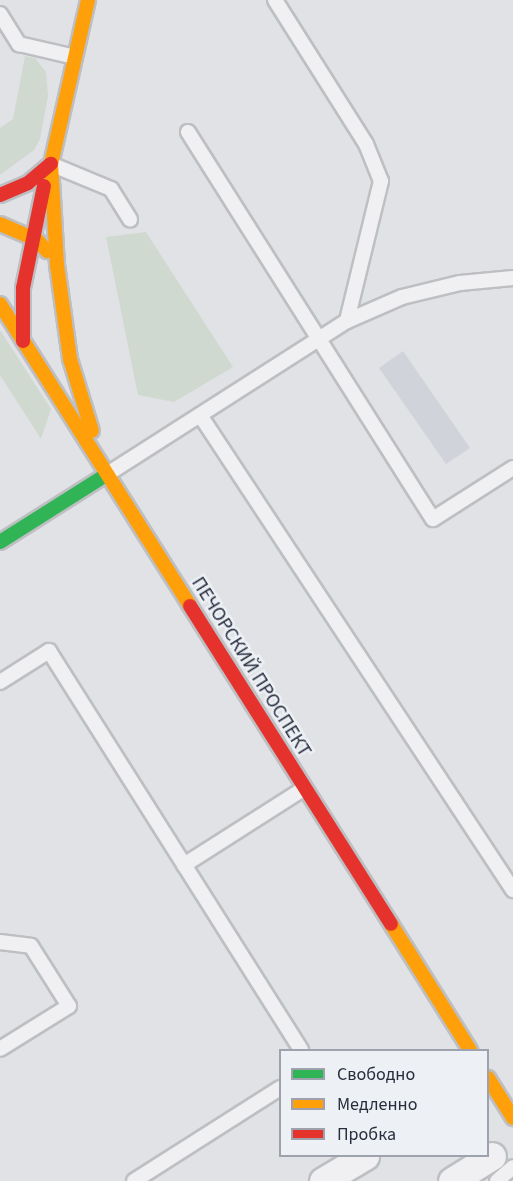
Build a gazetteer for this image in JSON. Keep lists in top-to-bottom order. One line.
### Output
{"streets":{"main road":["ПЕЧОРСКИЙ ПРОСПЕКТ"]},"legend":["Свободно","Медленно","Пробка"]}
